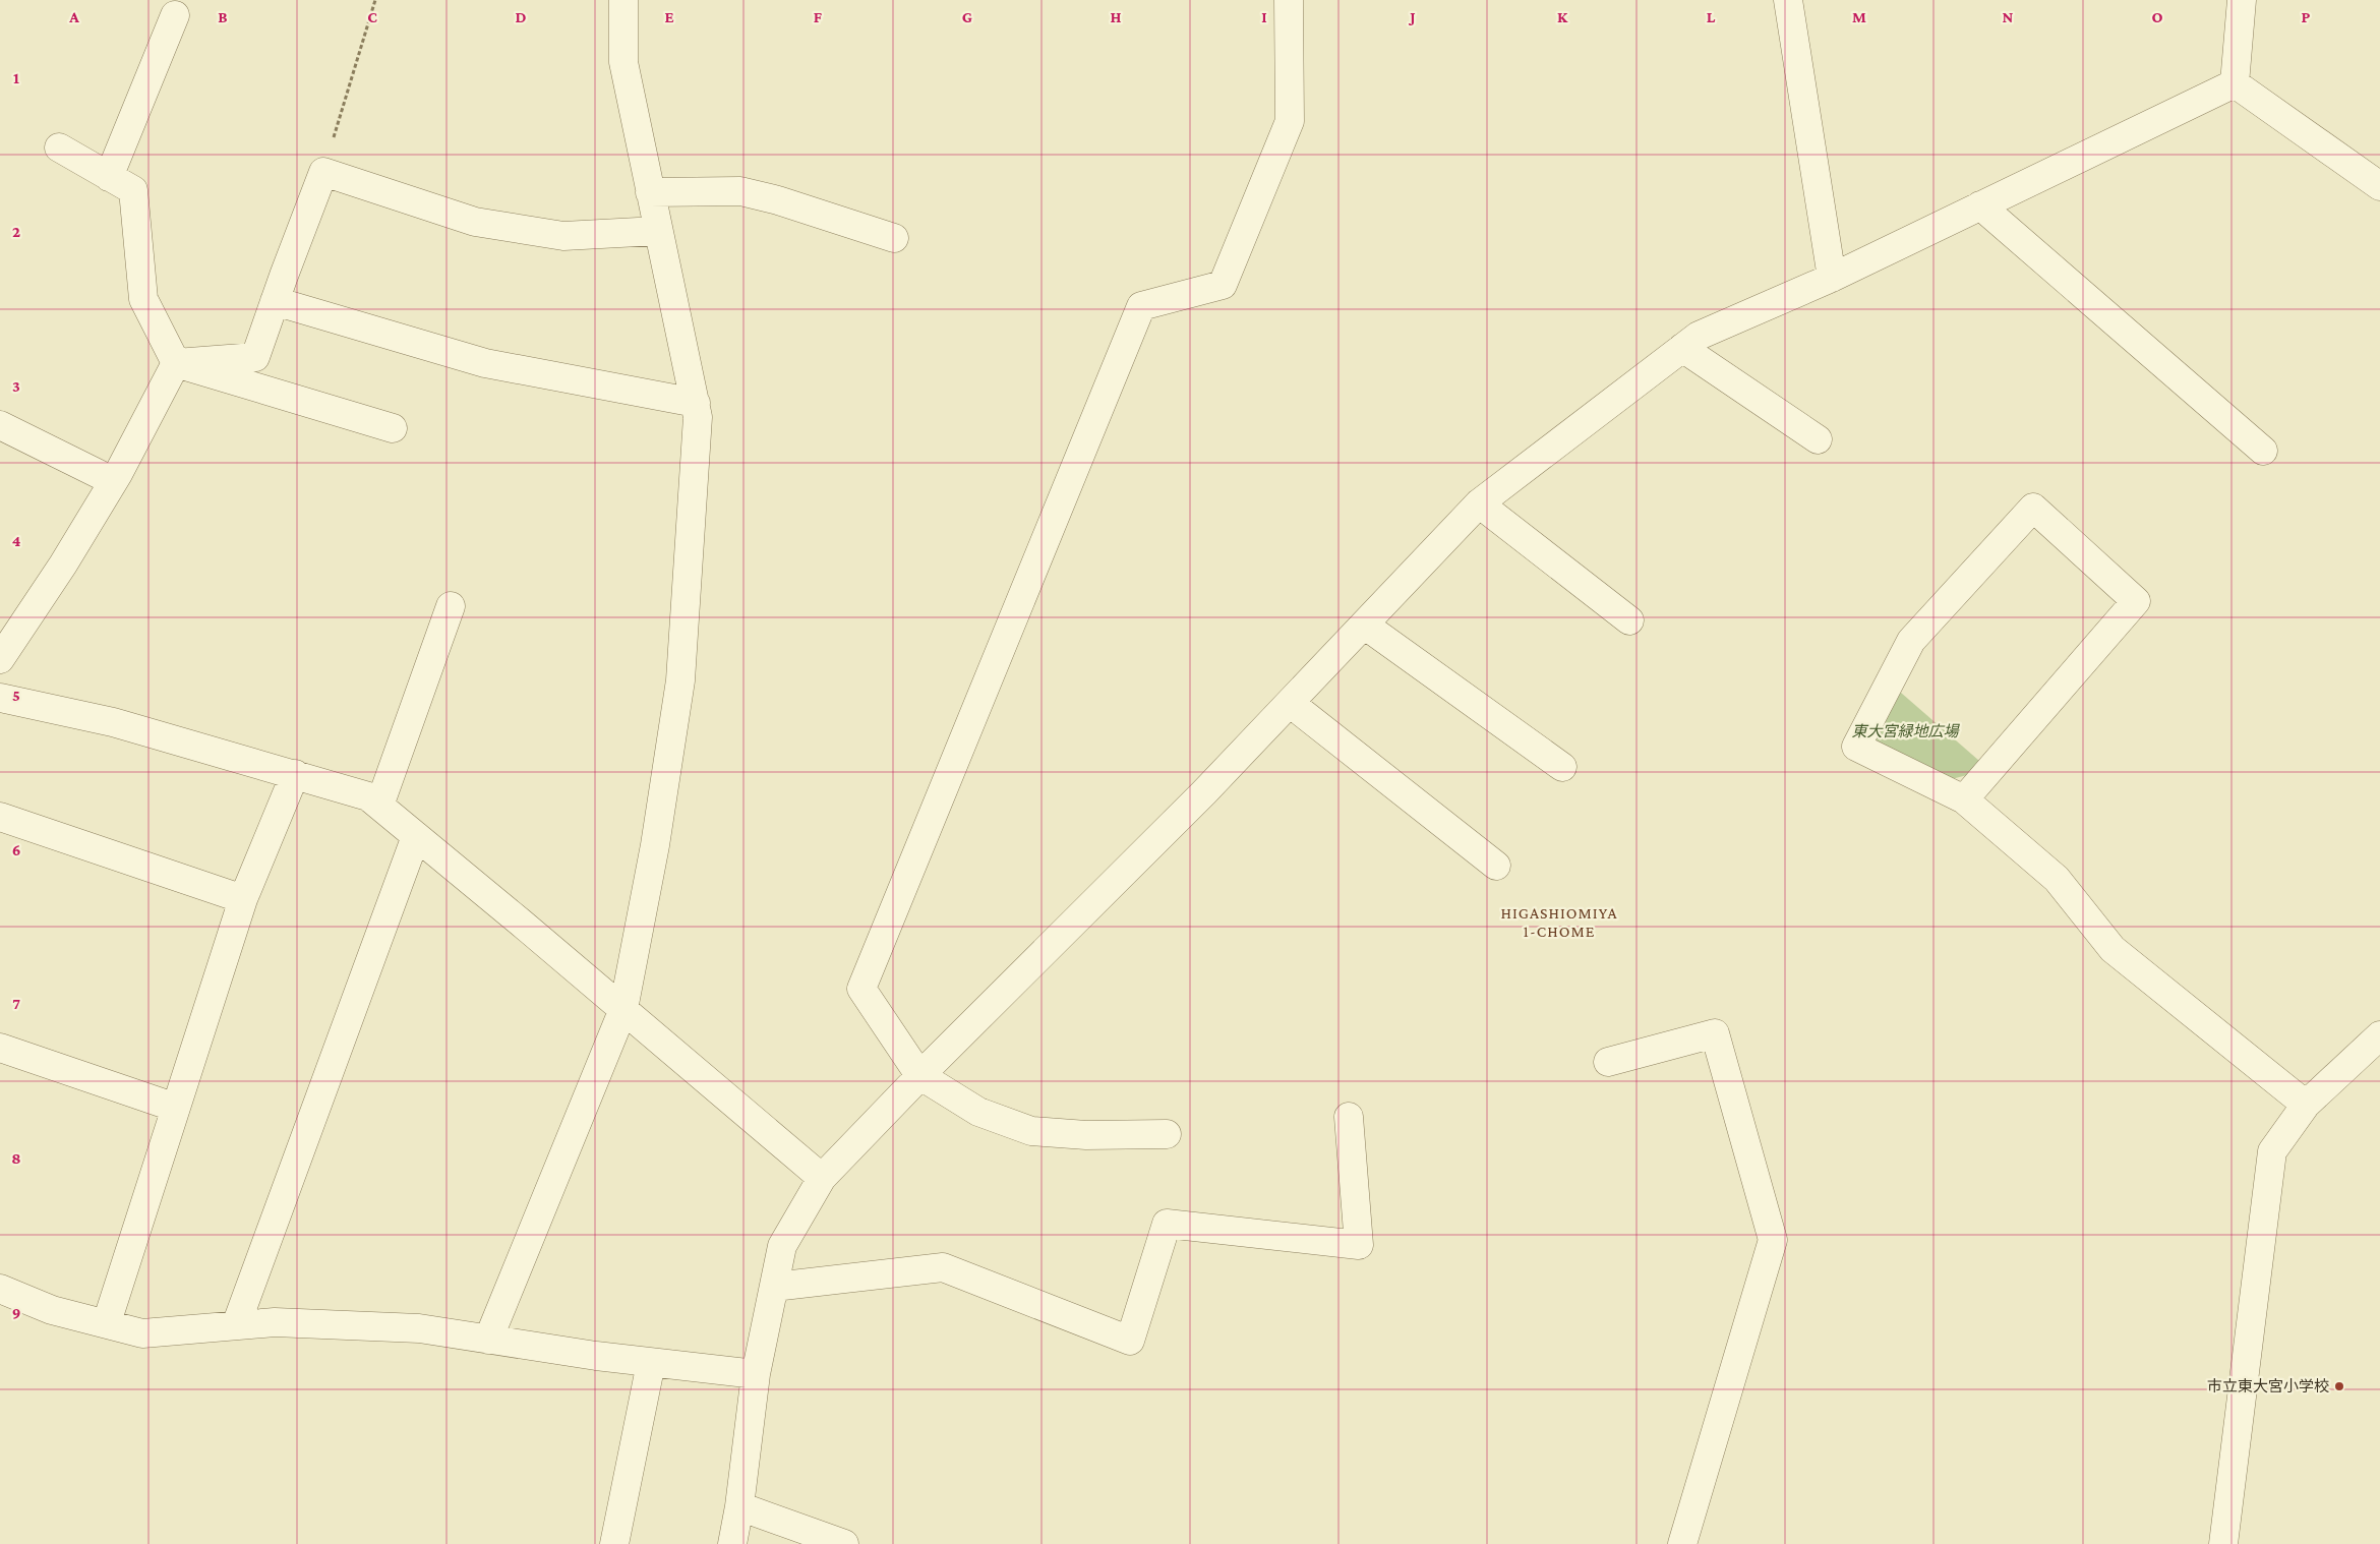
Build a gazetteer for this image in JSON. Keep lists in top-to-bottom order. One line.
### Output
{"districts":["HIGASHIOMIYA 1-CHOME"],"parks":["東大宮緑地広場"],"places":["市立東大宮小学校"],"grid":{"columns":["A","B","C","D","E","F","G","H","I","J","K","L","M","N","O","P"],"rows":["1","2","3","4","5","6","7","8","9"]}}
